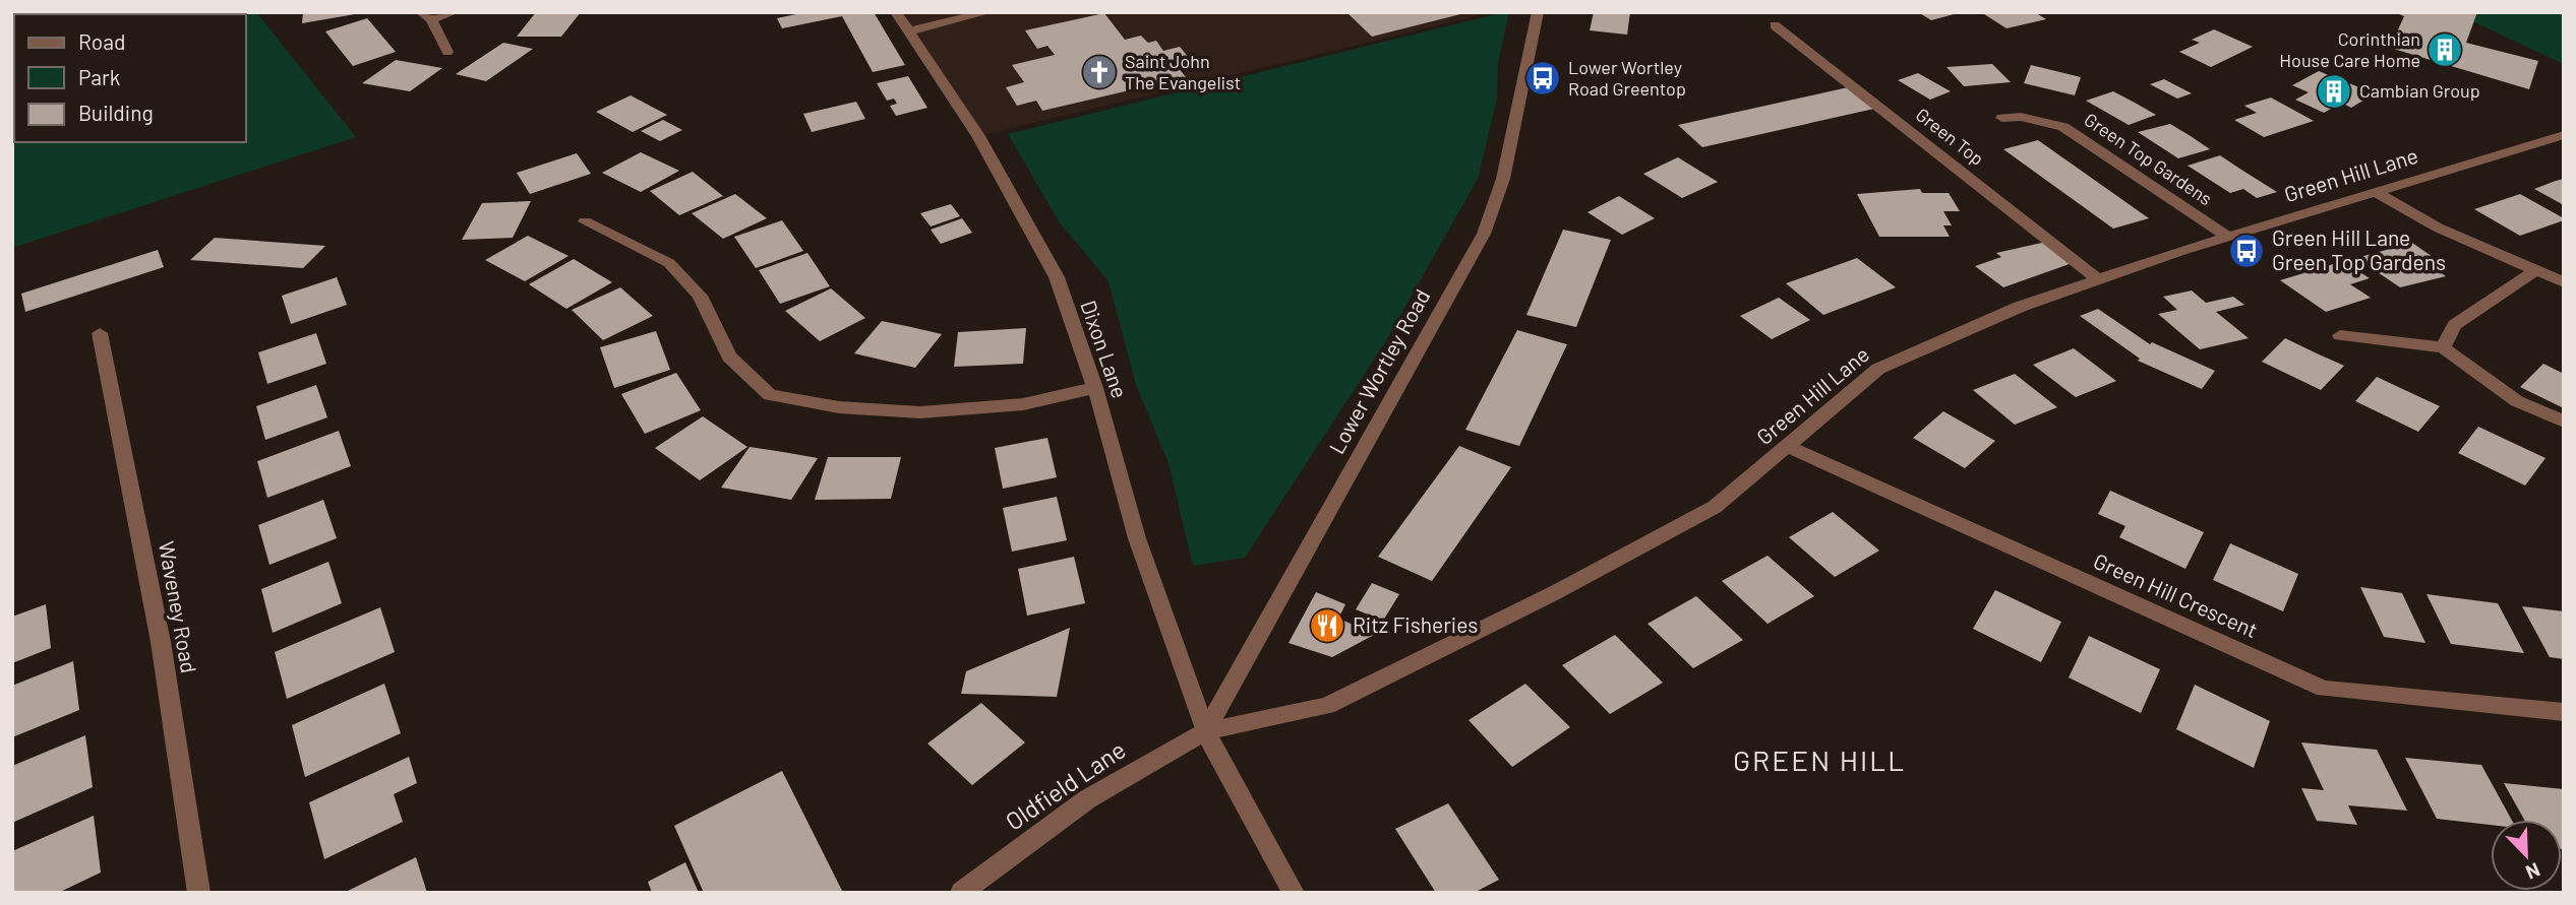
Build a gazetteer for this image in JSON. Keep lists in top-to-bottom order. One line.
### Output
{"streets":{"street":["Green Top","Green Top Gardens","Green Hill Lane","Dixon Lane","Lower Wortley Road","Green Hill Crescent","Waveney Road","Oldfield Lane"]},"crossings":[["Green Top","Green Hill Lane"],["Green Top Gardens","Green Hill Lane"],["Green Hill Lane","Dixon Lane"],["Green Hill Lane","Lower Wortley Road"],["Green Hill Lane","Green Hill Crescent"],["Green Hill Lane","Oldfield Lane"],["Dixon Lane","Lower Wortley Road"],["Dixon Lane","Oldfield Lane"],["Lower Wortley Road","Oldfield Lane"]],"districts":["GREEN HILL"],"places":{"building":["Corinthian House Care Home","Cambian Group"],"church":["Saint John The Evangelist"],"bus stop":["Lower Wortley Road Greentop","Green Hill Lane Green Top Gardens"],"restaurant":["Ritz Fisheries"]},"legend":["Road","Park","Building"],"north":"bottom right"}
